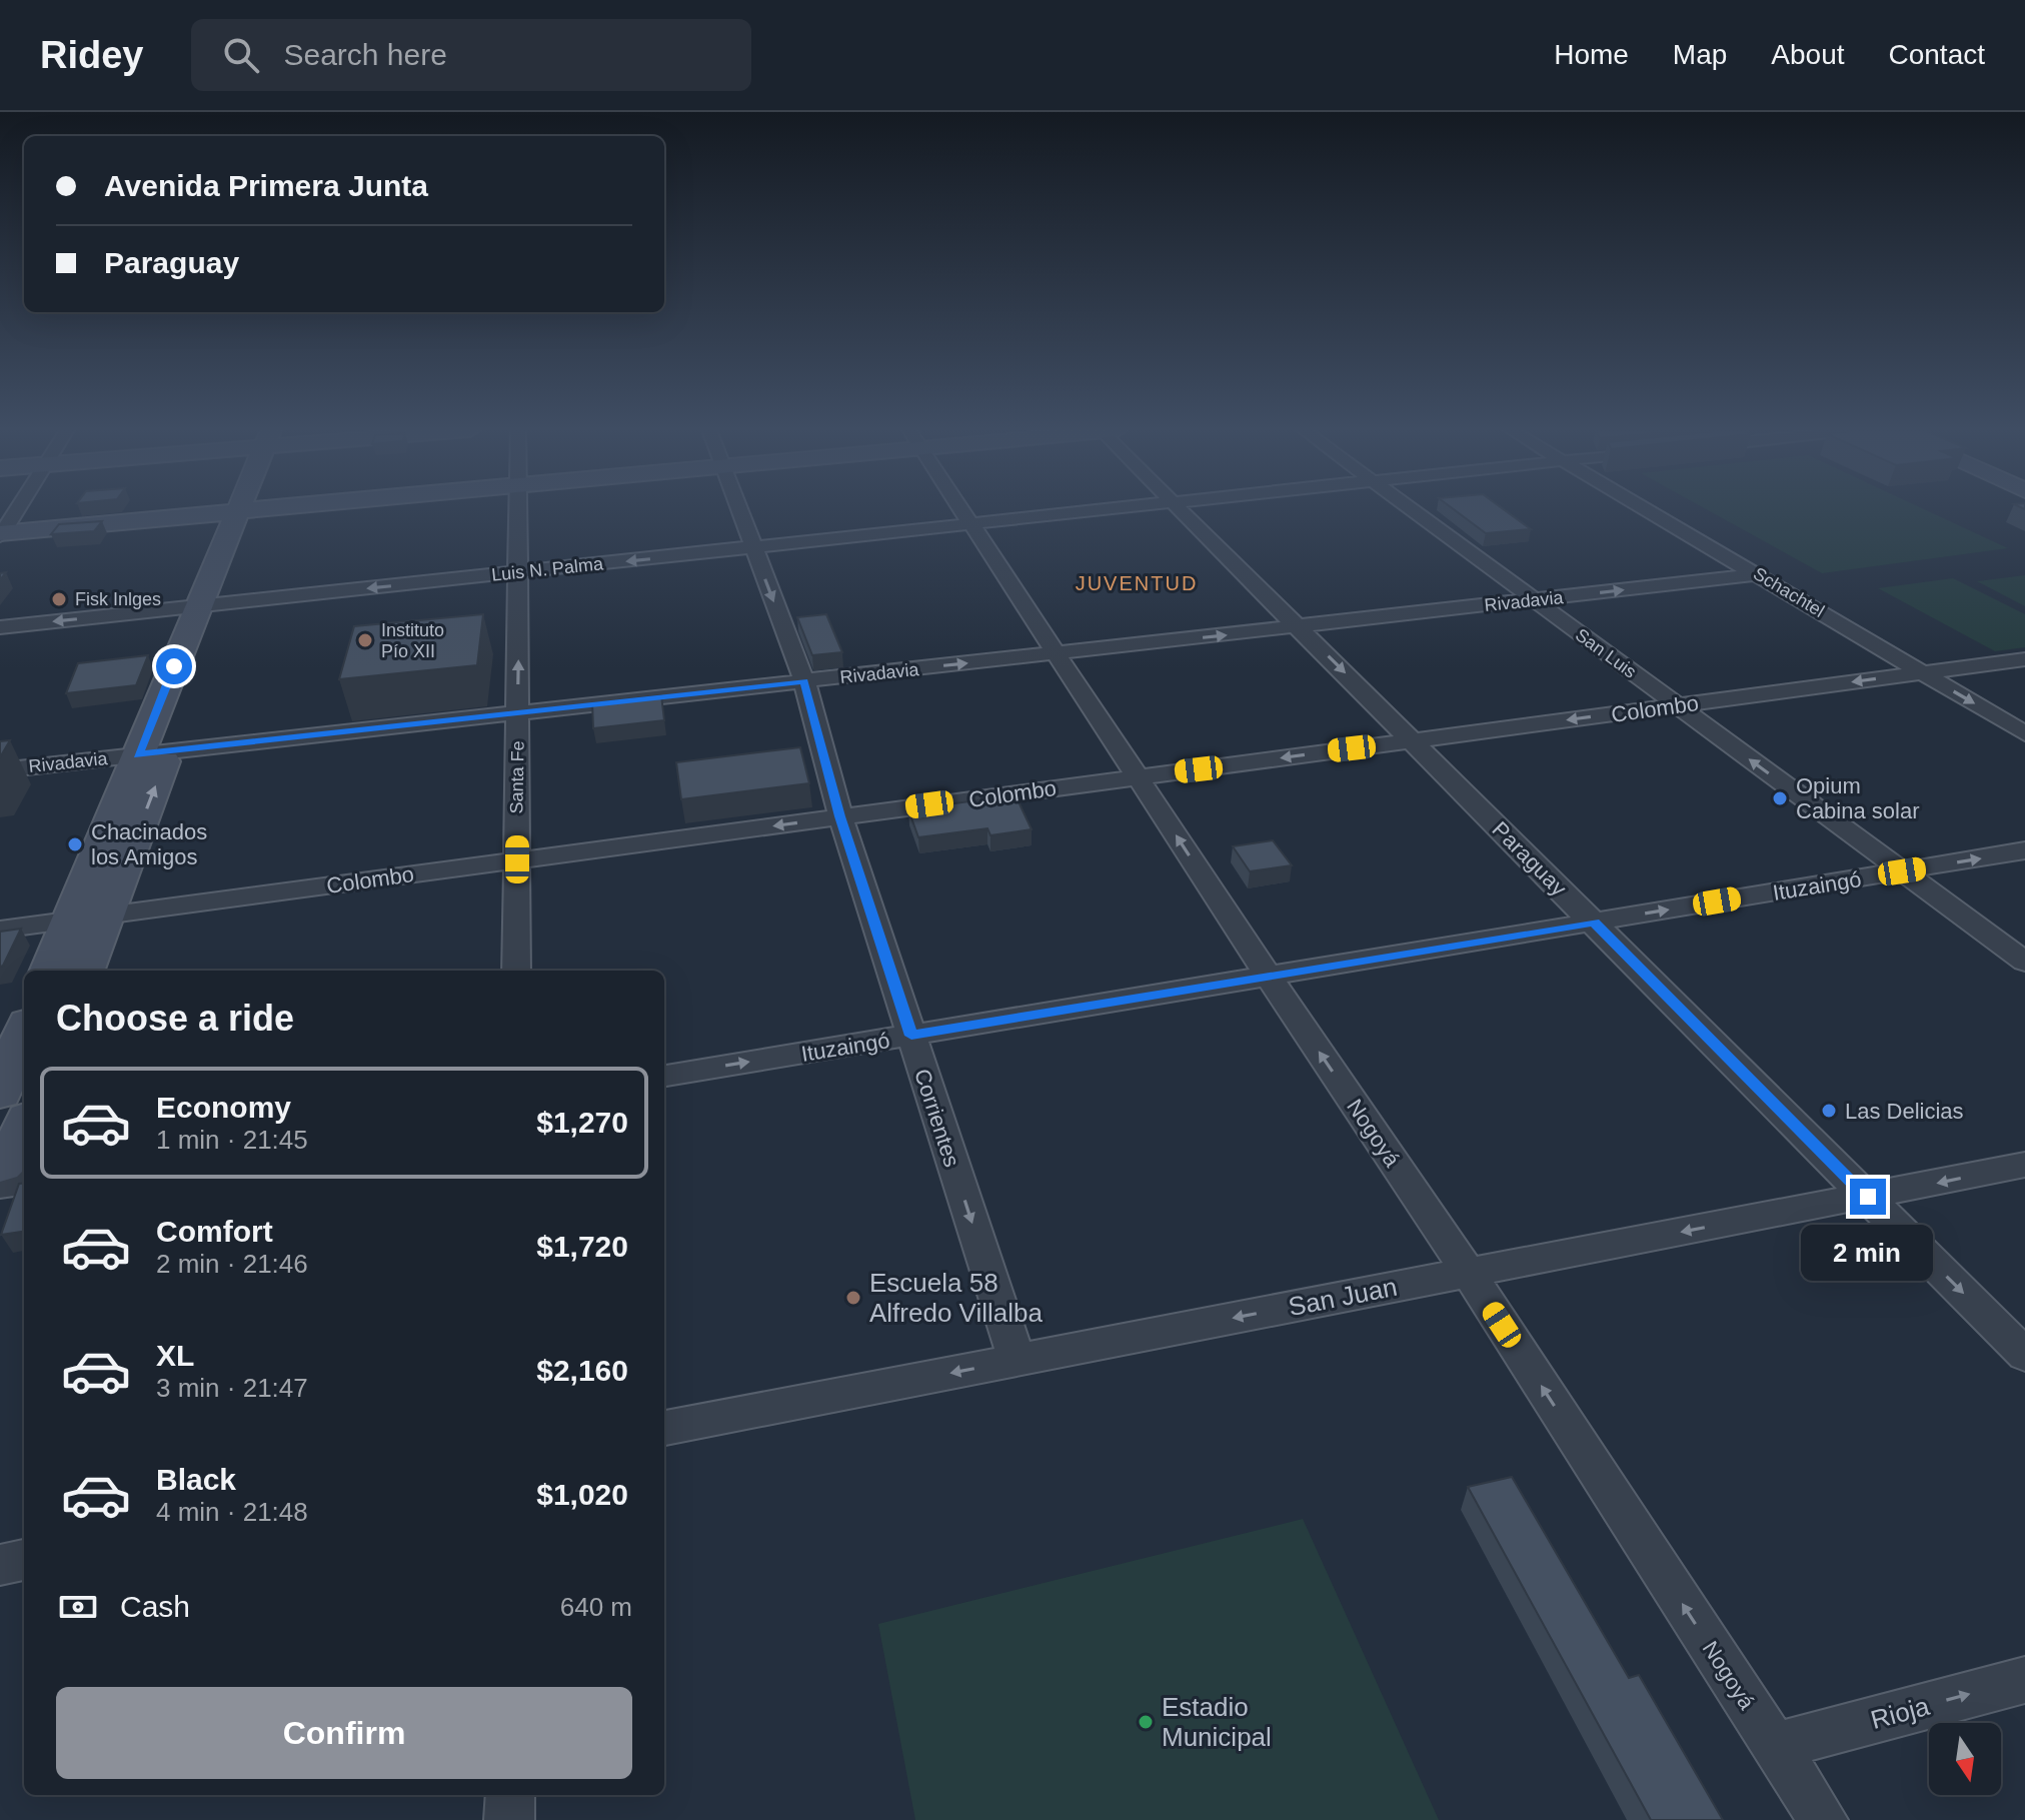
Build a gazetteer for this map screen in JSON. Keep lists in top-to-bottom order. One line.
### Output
{"streets":{"street":["Luis N. Palma","Schachtel","Rivadavia","San Luis","Colombo","Santa Fe","Paraguay","Ituzaingó","Corrientes","Nogoyá","San Juan","Rioja"]},"crossings":[["Luis N. Palma","Santa Fe"],["Luis N. Palma","Corrientes"],["Luis N. Palma","Nogoyá"],["Schachtel","Rivadavia"],["Schachtel","Colombo"],["Rivadavia","San Luis"],["Rivadavia","Santa Fe"],["Rivadavia","Paraguay"],["Rivadavia","Corrientes"],["Rivadavia","Nogoyá"],["San Luis","Colombo"],["San Luis","Ituzaingó"],["Colombo","Santa Fe"],["Colombo","Paraguay"],["Colombo","Corrientes"],["Colombo","Nogoyá"],["Paraguay","Ituzaingó"],["Paraguay","San Juan"],["Ituzaingó","Corrientes"],["Ituzaingó","Nogoyá"],["Corrientes","San Juan"],["Nogoyá","San Juan"],["Nogoyá","Rioja"]],"one_way":["Luis N. Palma","Rivadavia","San Luis","Colombo","Ituzaingó","Corrientes","Nogoyá","San Juan","Rioja"],"districts":["JUVENTUD"],"places":["Fisk Inlges","Instituto Pío XII","Opium Cabina solar","Chacinados los Amigos","Las Delicias","Escuela 58 Alfredo Villalba","Estadio Municipal"],"north":"bottom","page":{"header":"Ridey","search":"Search here","nav":["Home","Map","About","Contact"],"banner":["Avenida Primera Junta","Paraguay"],"heading":"Choose a ride","list":[{"name":"Economy","note":"1 min · 21:45","value":"$1,270"},{"name":"Comfort","note":"2 min · 21:46","value":"$1,720"},{"name":"XL","note":"3 min · 21:47","value":"$2,160"},{"name":"Black","note":"4 min · 21:48","value":"$1,020"}],"bubble":"2 min","pay":["Cash","640 m"],"buttons":"Confirm"}}
